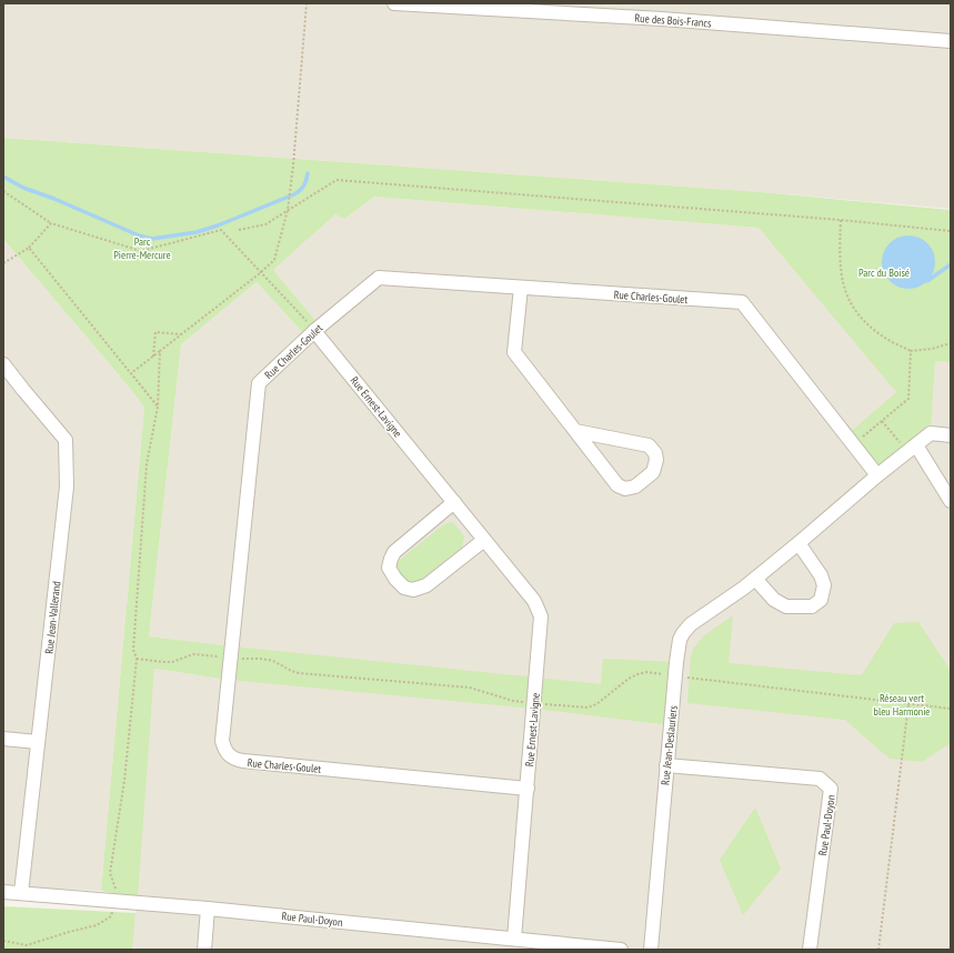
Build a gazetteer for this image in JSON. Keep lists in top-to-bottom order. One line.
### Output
{"streets":{"street":["Rue des Bois-Francs","Rue Charles-Goulet","Rue Ernest-Lavigne","Rue Jean-Vallerand","Rue Jean-Deslauriers","Rue Paul-Doyon"]},"crossings":[["Rue Charles-Goulet","Rue Ernest-Lavigne"],["Rue Charles-Goulet","Rue Jean-Deslauriers"],["Rue Ernest-Lavigne","Rue Paul-Doyon"],["Rue Jean-Vallerand","Rue Paul-Doyon"],["Rue Jean-Deslauriers","Rue Paul-Doyon"]],"parks":["Parc Pierre-Mercure","Parc du Boisé","Réseau vert bleu Harmonie"]}
